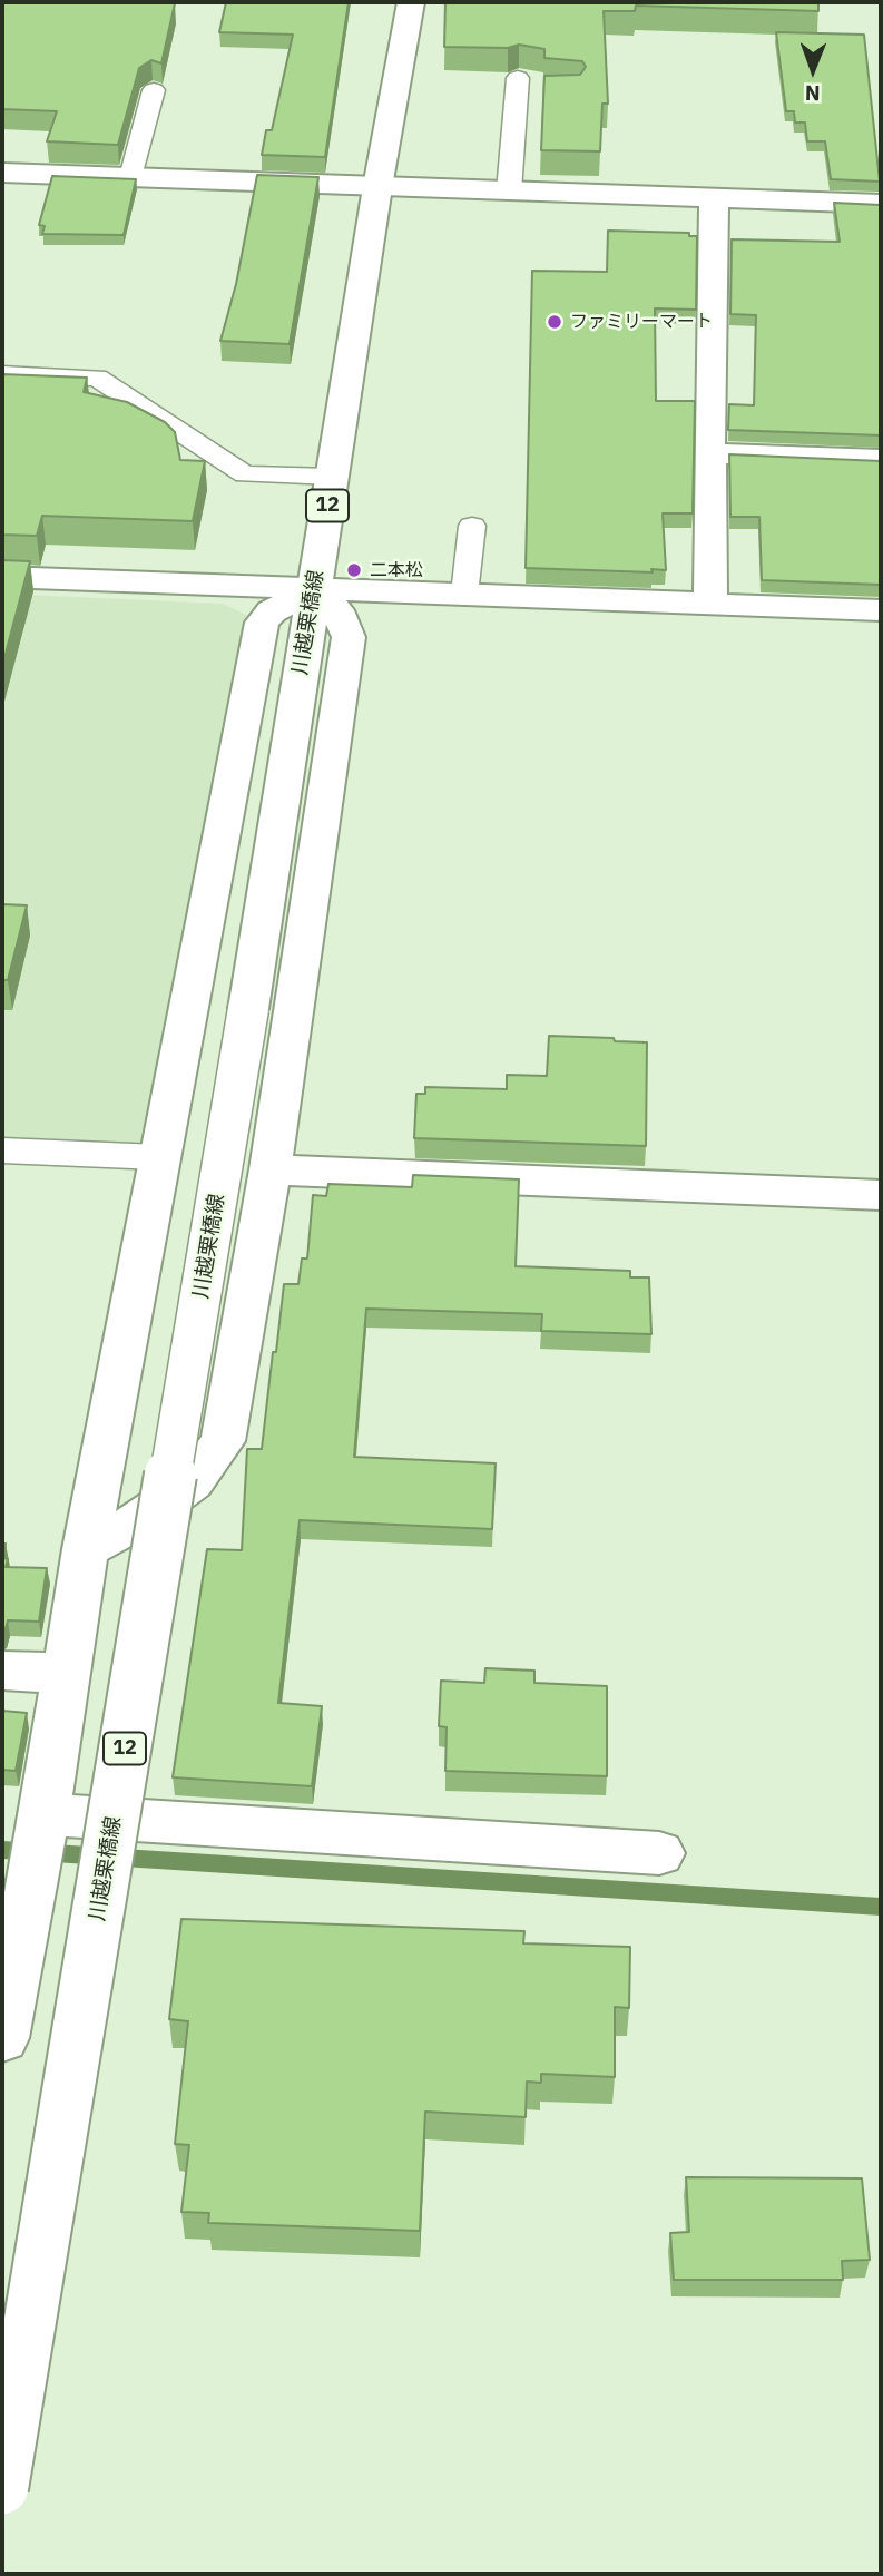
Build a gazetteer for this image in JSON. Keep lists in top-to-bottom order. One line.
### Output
{"streets":{"street":["12","川越栗橋線"]},"places":["ファミリーマート","二本松"],"north":"bottom"}
